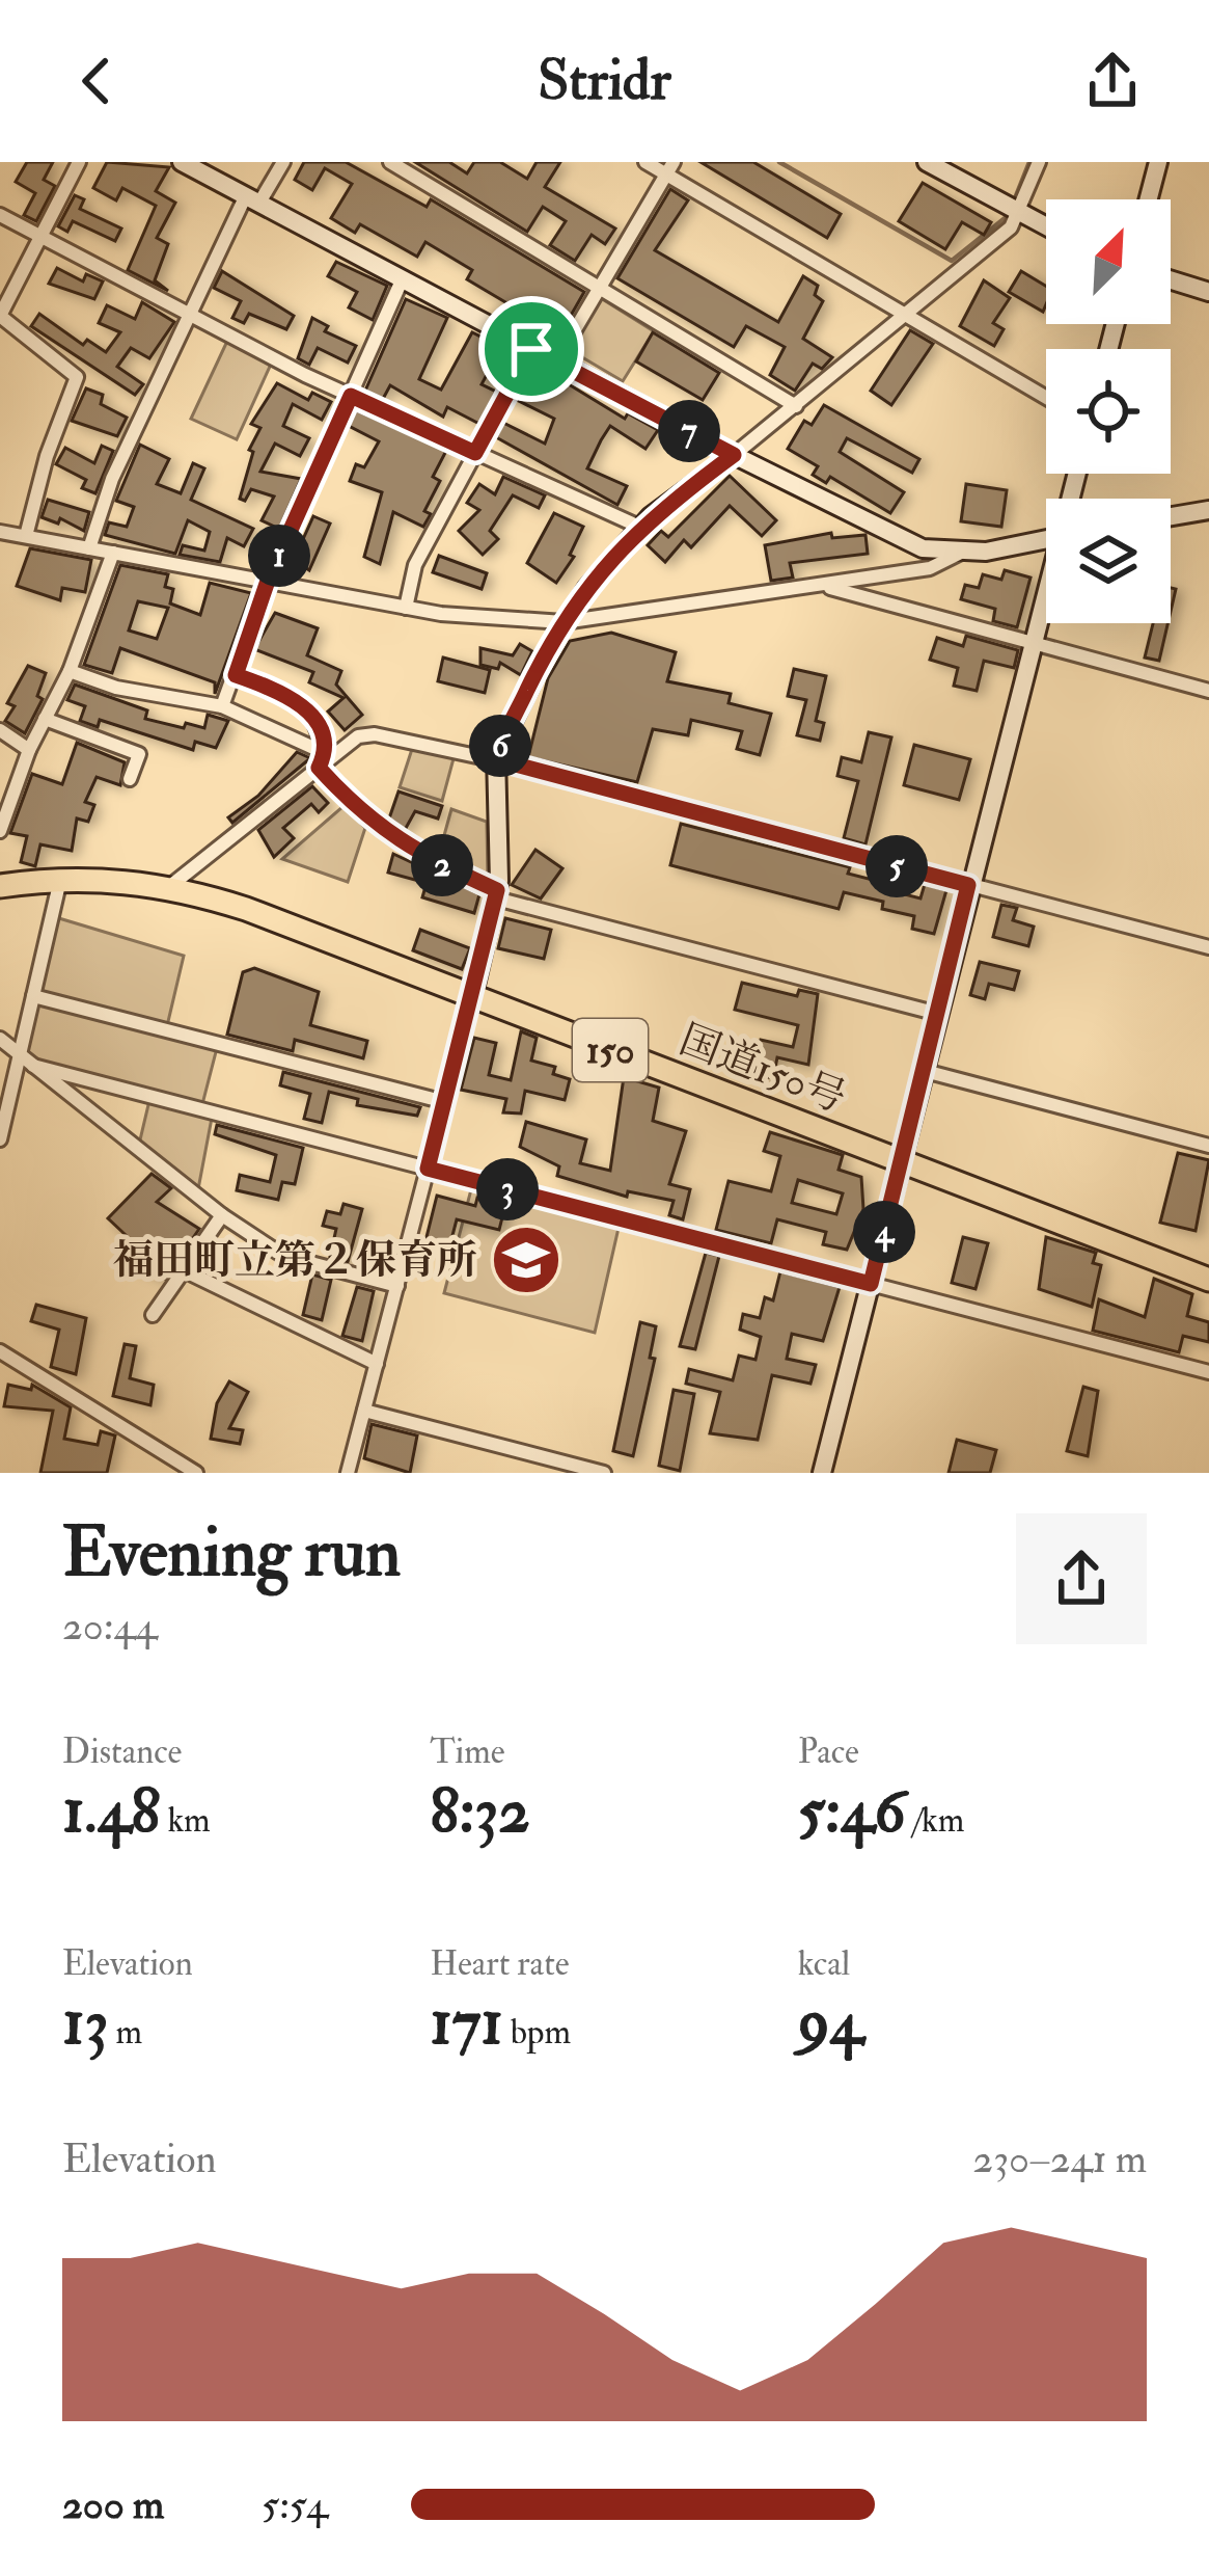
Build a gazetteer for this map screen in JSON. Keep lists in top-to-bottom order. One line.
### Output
{"streets":{"highway":["150","国道150号"]},"places":{"school or university":["福田町立第２保育所"]},"north":"top right","page":{"header":"Stridr","pins":["7","1","6","2","5","3","4"],"heading":["Evening run","20:44"],"stats":[["Distance","1.48 km"],["Time","8:32"],["Pace","5:46 /km"],["Elevation","13 m"],["Heart rate","171 bpm"],["kcal","94"]],"chart":["Elevation","230–241 m"],"list":[{"name":"200 m","note":"5:54"}]}}
